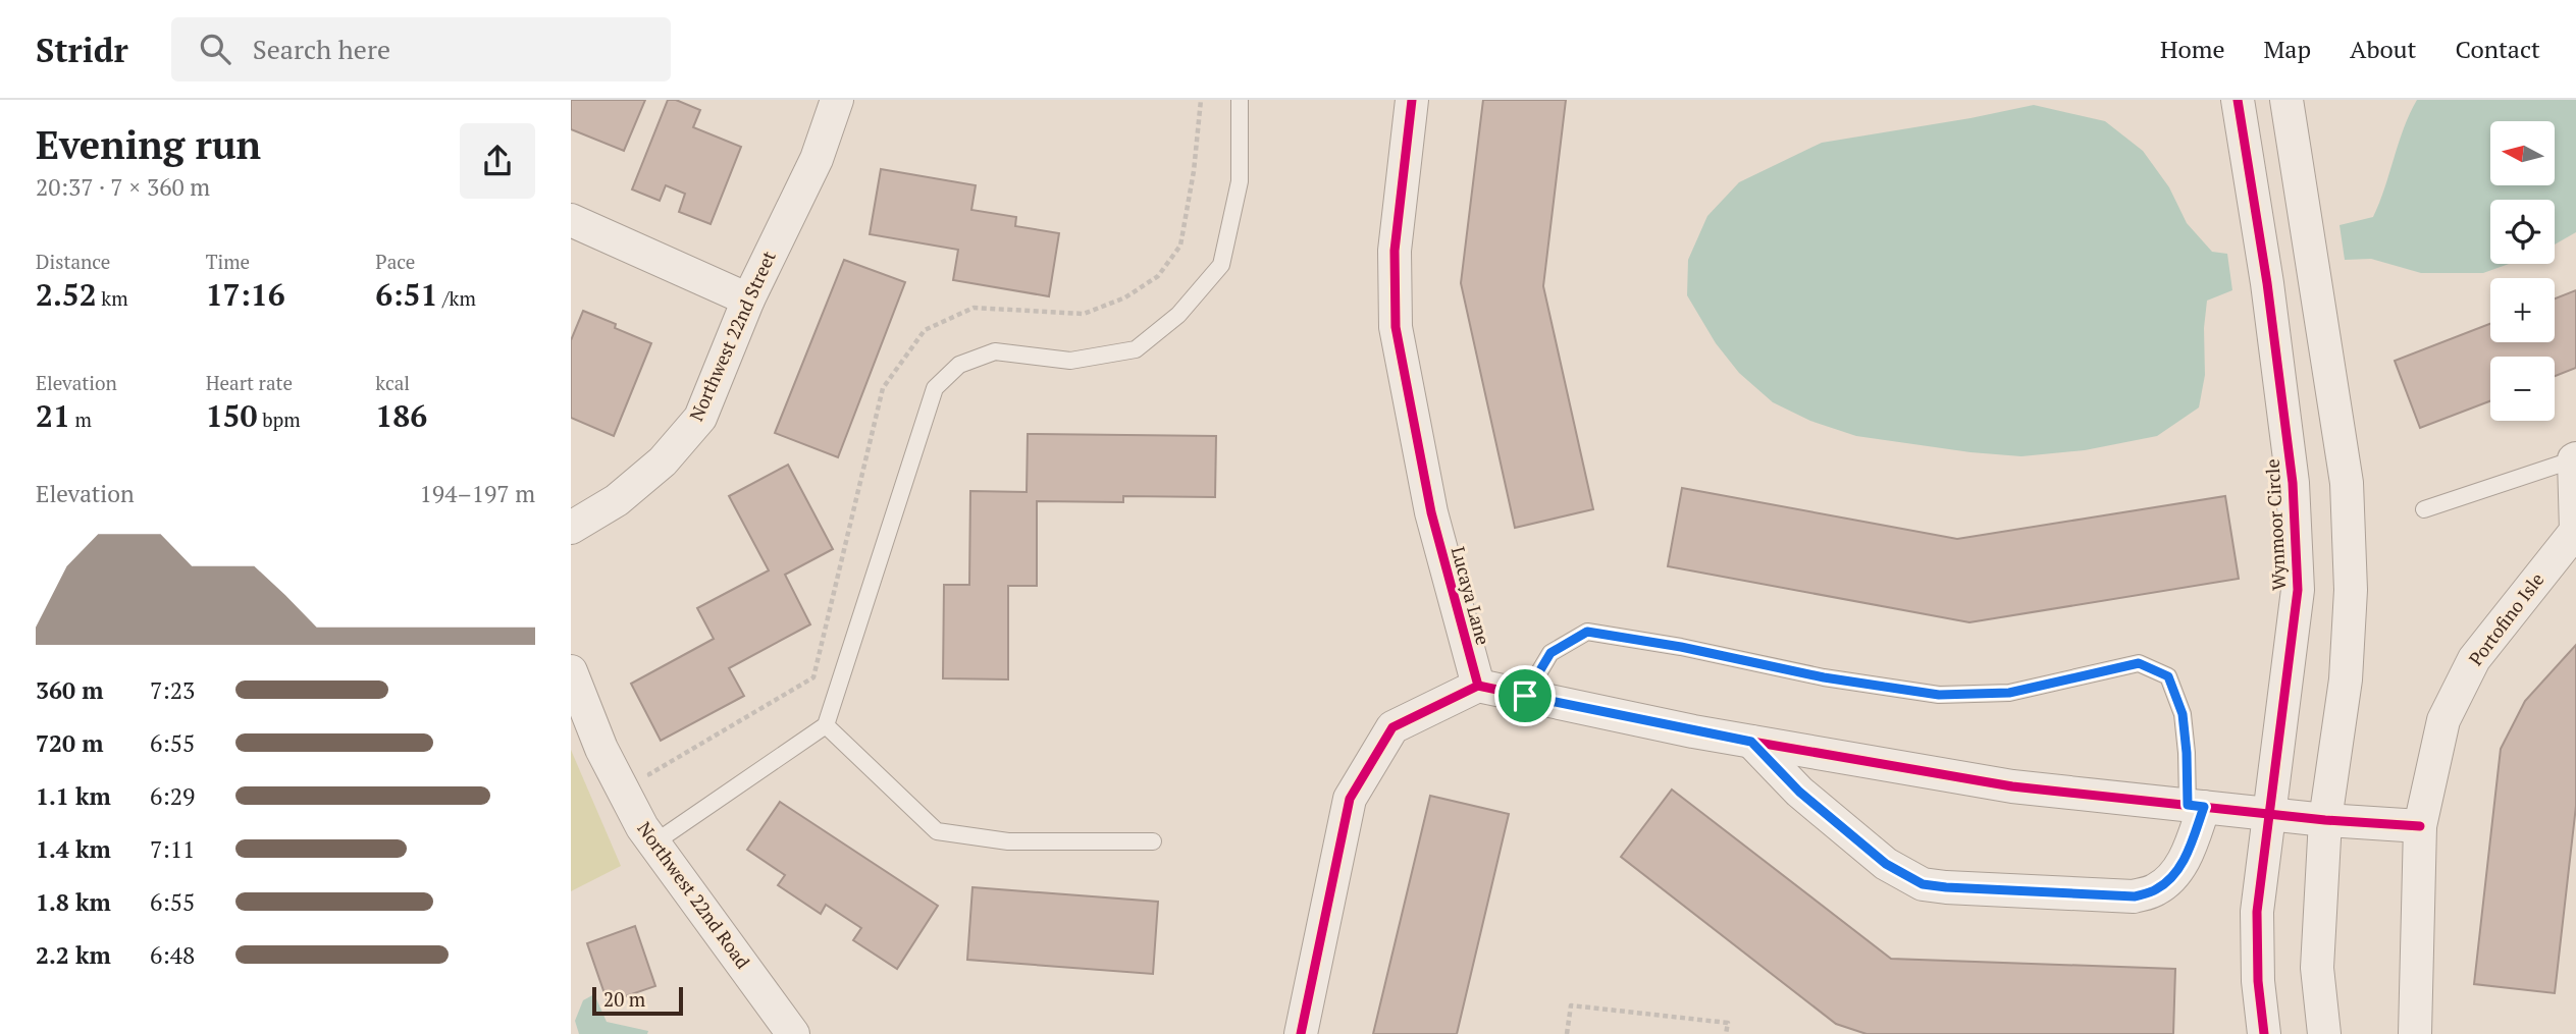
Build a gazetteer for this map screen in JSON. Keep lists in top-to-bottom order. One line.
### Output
{"streets":{"street":["Northwest 22nd Street","Wynmoor Circle","Lucaya Lane","Portofino Isle","Northwest 22nd Road"]},"scale_bar":"20 m","north":"left","page":{"header":"Stridr","search":"Search here","nav":["Home","Map","About","Contact"],"heading":["Evening run","20:37 · 7 × 360 m"],"map_buttons":["+","−"],"stats":[["Distance","2.52 km"],["Time","17:16"],["Pace","6:51 /km"],["Elevation","21 m"],["Heart rate","150 bpm"],["kcal","186"]],"chart":["Elevation","194–197 m"],"list":[{"name":"360 m","note":"7:23"},{"name":"720 m","note":"6:55"},{"name":"1.1 km","note":"6:29"},{"name":"1.4 km","note":"7:11"},{"name":"1.8 km","note":"6:55"},{"name":"2.2 km","note":"6:48"}],"scale":"20 m"}}
